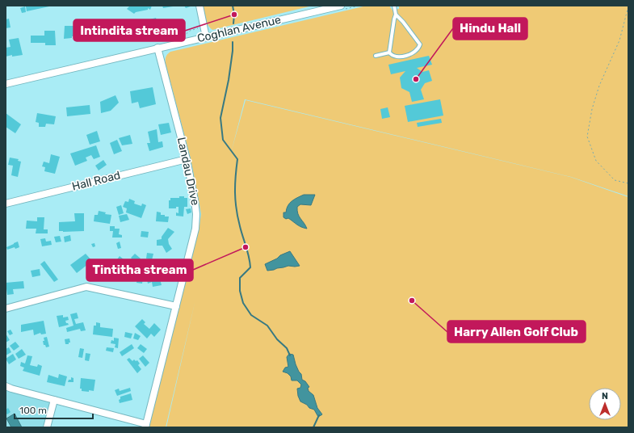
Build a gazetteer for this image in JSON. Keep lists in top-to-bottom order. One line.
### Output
{"streets":{"street":["Coghlan Avenue","Landau Drive","Hall Road"]},"crossings":[["Coghlan Avenue","Landau Drive"],["Landau Drive","Hall Road"]],"places":["Intindita stream","Hindu Hall","Tintitha stream","Harry Allen Golf Club"],"scale_bar":"100 m","north":"top"}
